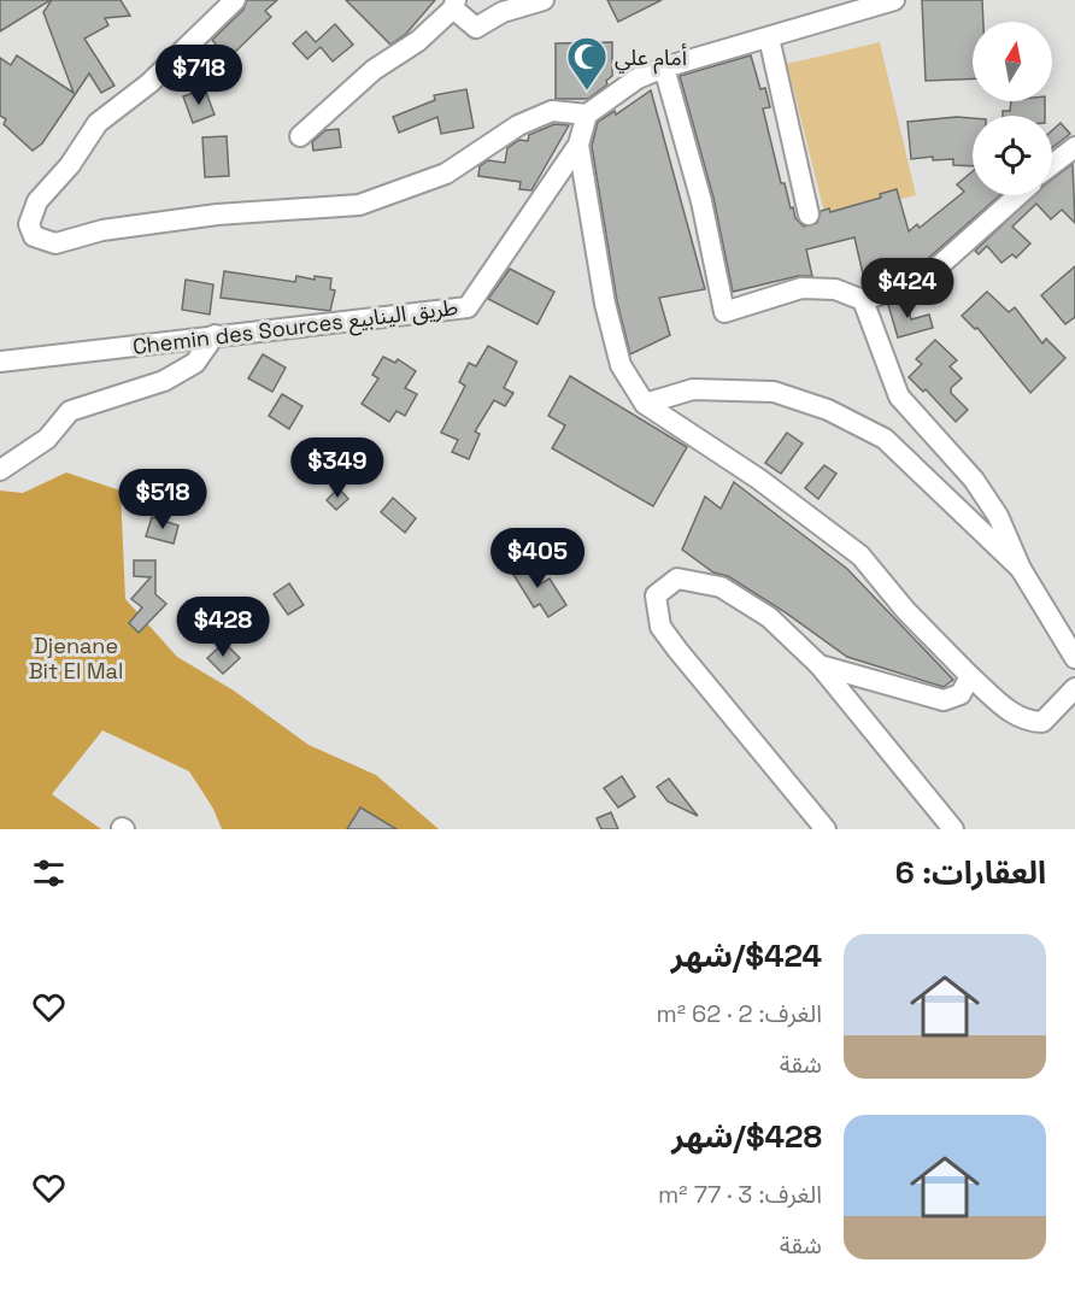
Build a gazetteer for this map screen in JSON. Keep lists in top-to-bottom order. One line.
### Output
{"streets":{"street":["Chemin des Sources طريق الينابيع"]},"parks":["Djenane Bit El Mal"],"places":{"mosque":["أمام علي"]},"north":"top","page":{"price":["$718","$424","$349","$518","$405","$428"],"heading":"العقارات: 6","list":[{"name":"$424/شهر","note":"الغرف: 2 · 62 m² · شقة"},{"name":"$428/شهر","note":"الغرف: 3 · 77 m² · شقة"}]}}
